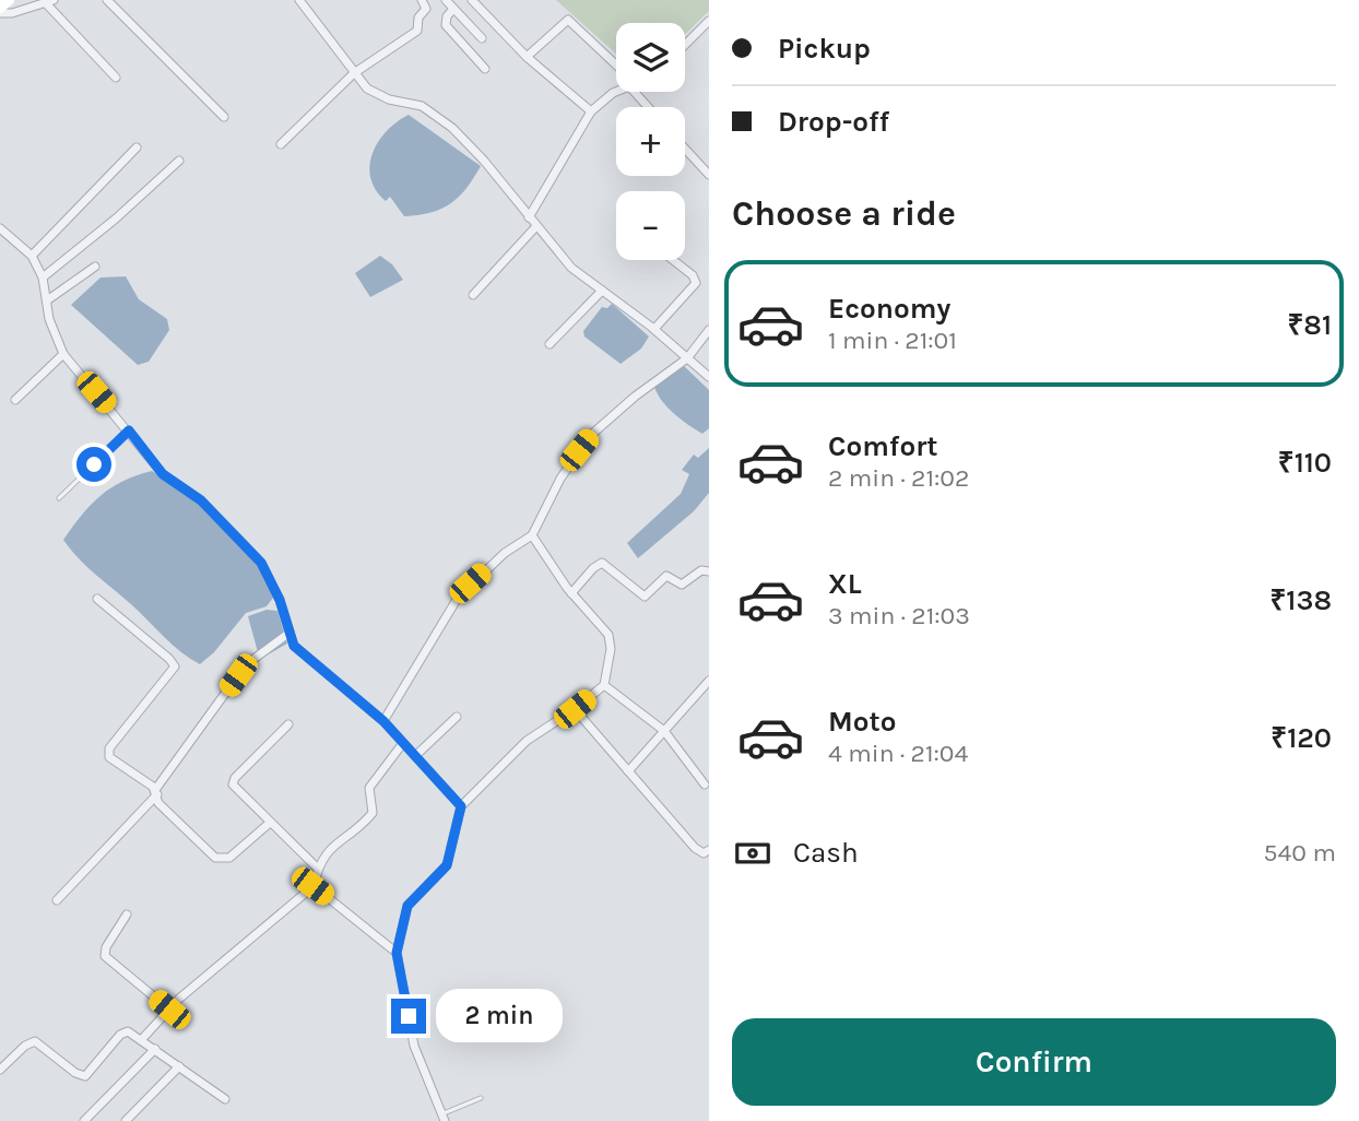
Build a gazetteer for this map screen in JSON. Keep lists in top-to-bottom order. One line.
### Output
{"page":{"banner":["Pickup","Drop-off"],"map_buttons":["+","−"],"heading":"Choose a ride","list":[{"name":"Economy","note":"1 min · 21:01","value":"₹81"},{"name":"Comfort","note":"2 min · 21:02","value":"₹110"},{"name":"XL","note":"3 min · 21:03","value":"₹138"},{"name":"Moto","note":"4 min · 21:04","value":"₹120"}],"pay":["Cash","540 m"],"bubble":"2 min","buttons":"Confirm"}}
